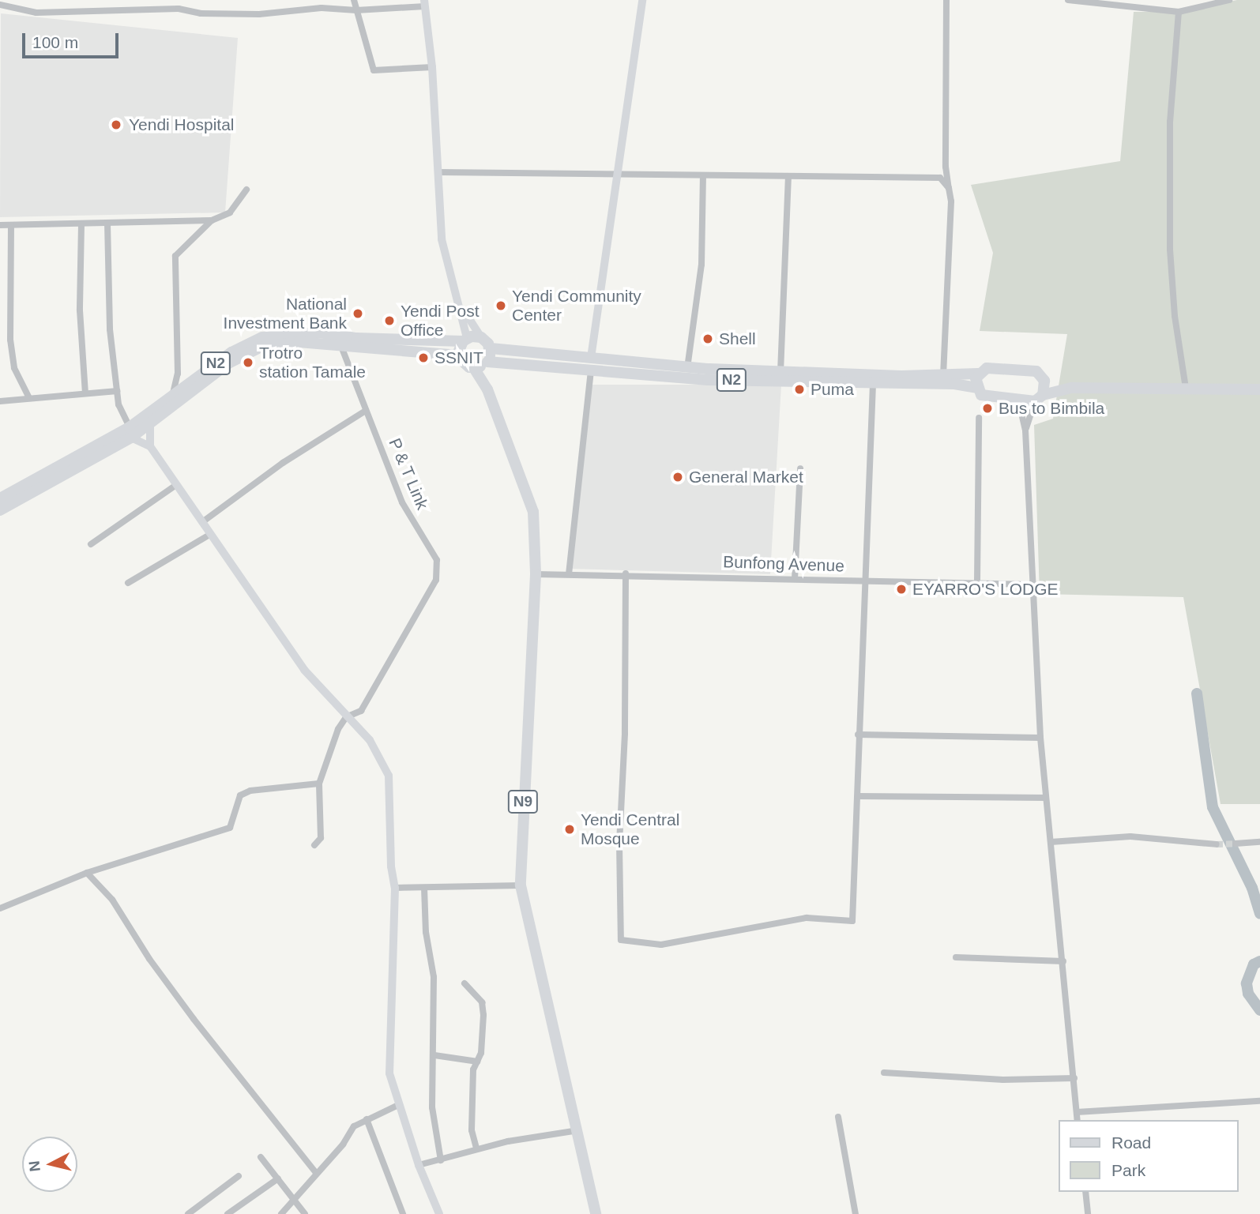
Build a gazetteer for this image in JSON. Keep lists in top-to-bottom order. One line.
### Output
{"streets":{"highway":["N2","N9"],"street":["P & T Link","Bunfong Avenue"]},"crossings":[["N2","P & T Link"],["N2","N9"],["Bunfong Avenue","N9"]],"places":["Yendi Hospital","Yendi Community Center","National Investment Bank","Yendi Post Office","Shell","SSNIT","Trotro station Tamale","Puma","Bus to Bimbila","General Market","EYARRO'S LODGE","Yendi Central Mosque"],"legend":["Road","Park"],"scale_bar":"100 m","north":"left"}
